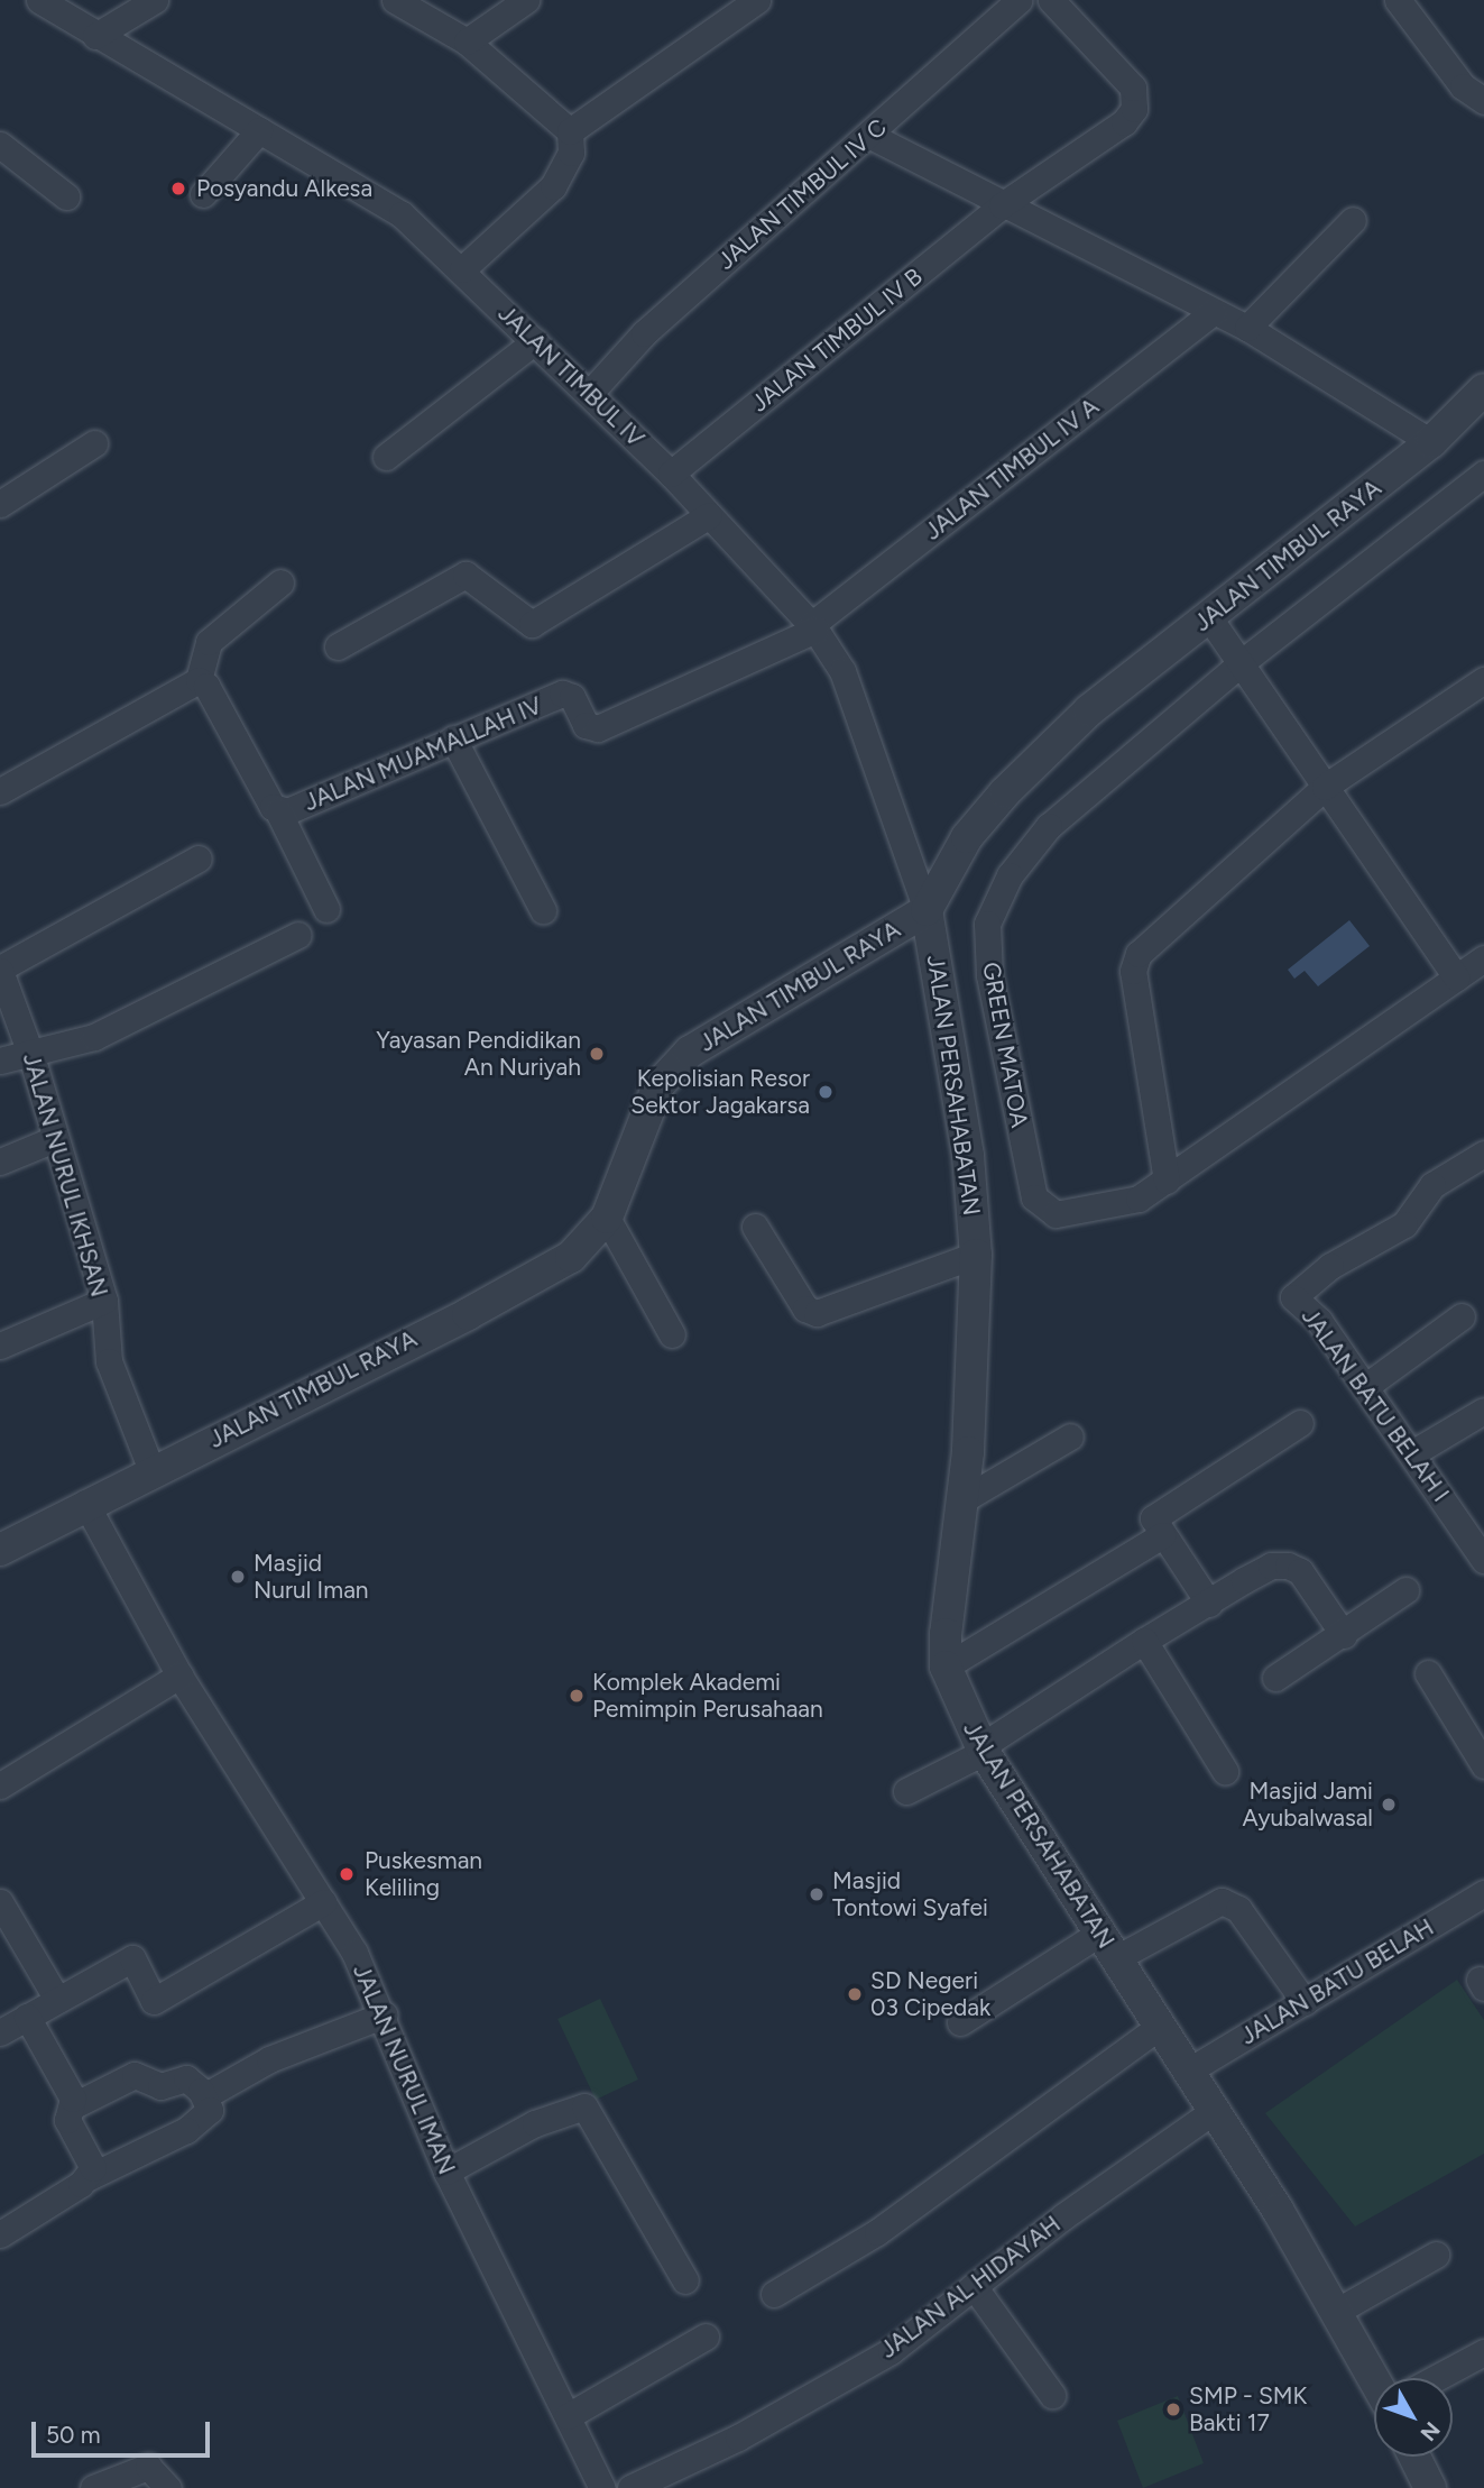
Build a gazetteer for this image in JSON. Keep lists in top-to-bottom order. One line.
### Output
{"streets":{"street":["JALAN TIMBUL IV C","JALAN TIMBUL IV B","JALAN TIMBUL IV","JALAN TIMBUL IV A","JALAN TIMBUL RAYA","JALAN MUAMALLAH IV","GREEN MATOA","JALAN PERSAHABATAN","JALAN NURUL IKHSAN","JALAN BATU BELAH I","JALAN BATU BELAH","JALAN NURUL IMAN","JALAN AL HIDAYAH"]},"crossings":[["JALAN TIMBUL IV C","JALAN TIMBUL IV"],["JALAN TIMBUL IV B","JALAN TIMBUL IV"],["JALAN TIMBUL IV","JALAN TIMBUL IV A"],["JALAN TIMBUL IV","JALAN TIMBUL RAYA"],["JALAN TIMBUL IV","JALAN MUAMALLAH IV"],["JALAN TIMBUL IV","JALAN PERSAHABATAN"],["JALAN TIMBUL IV A","JALAN MUAMALLAH IV"],["JALAN TIMBUL RAYA","JALAN PERSAHABATAN"],["JALAN TIMBUL RAYA","JALAN NURUL IKHSAN"],["JALAN TIMBUL RAYA","JALAN NURUL IMAN"],["JALAN PERSAHABATAN","JALAN BATU BELAH"],["JALAN PERSAHABATAN","JALAN AL HIDAYAH"]],"places":["Posyandu Alkesa","Yayasan Pendidikan An Nuriyah","Kepolisian Resor Sektor Jagakarsa","Masjid Nurul Iman","Komplek Akademi Pemimpin Perusahaan","Masjid Jami Ayubalwasal","Puskesman Keliling","Masjid Tontowi Syafei","SD Negeri 03 Cipedak","SMP - SMK Bakti 17"],"scale_bar":"50 m","north":"bottom right"}
